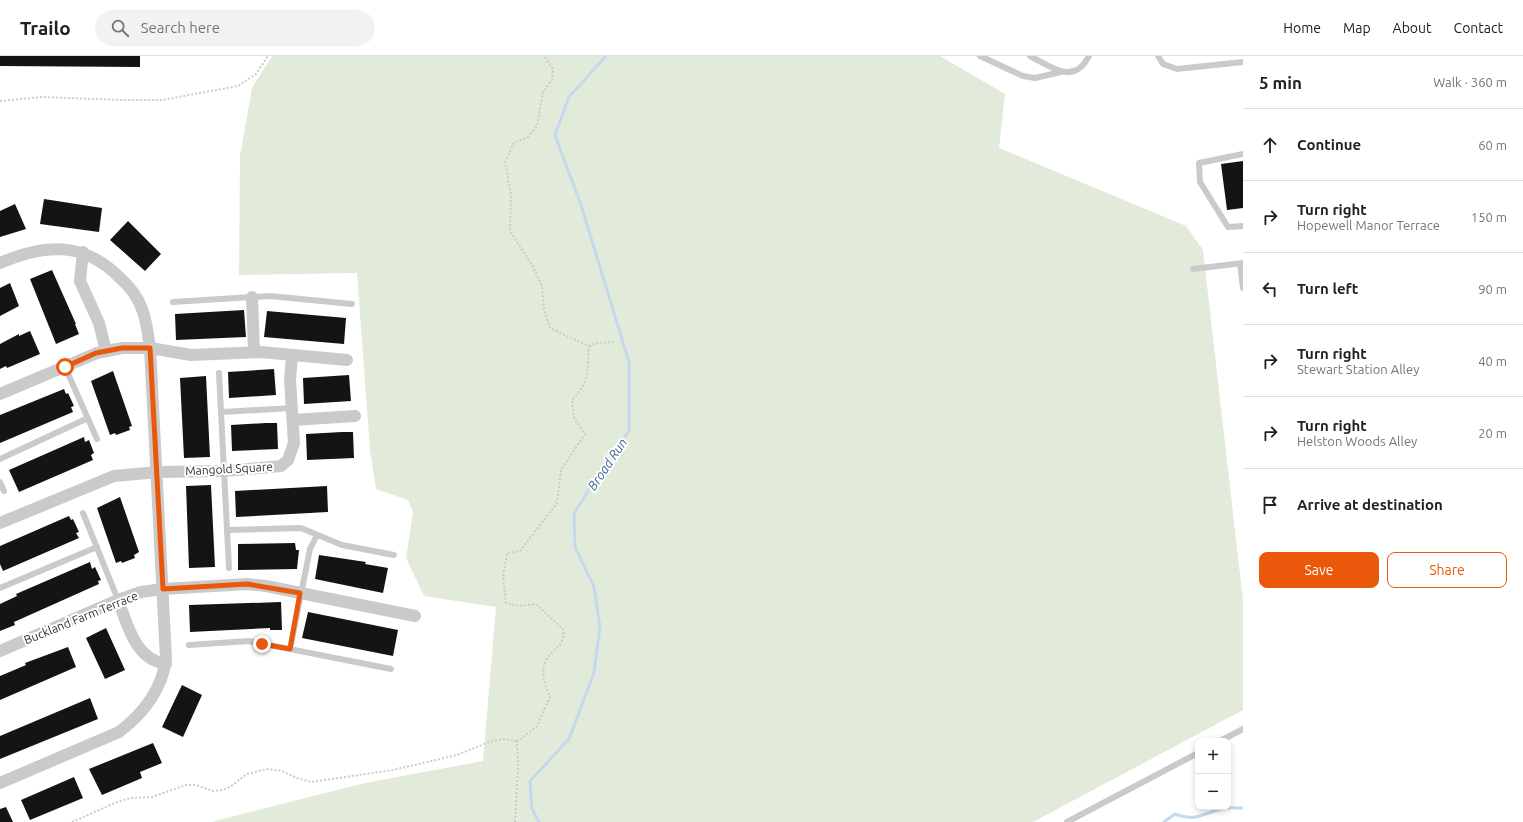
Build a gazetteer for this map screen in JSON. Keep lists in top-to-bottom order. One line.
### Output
{"streets":{"street":["Mangold Square","Buckland Farm Terrace"]},"water":["Broad Run"],"page":{"header":"Trailo","search":"Search here","nav":["Home","Map","About","Contact"],"heading":["5 min","Walk · 360 m"],"list":[["Continue","60 m"],["Turn right","Hopewell Manor Terrace","150 m"],["Turn left","90 m"],["Turn right","Stewart Station Alley","40 m"],["Turn right","Helston Woods Alley","20 m"],"Arrive at destination"],"buttons":["Save","Share"],"map_buttons":["+","−"]}}
